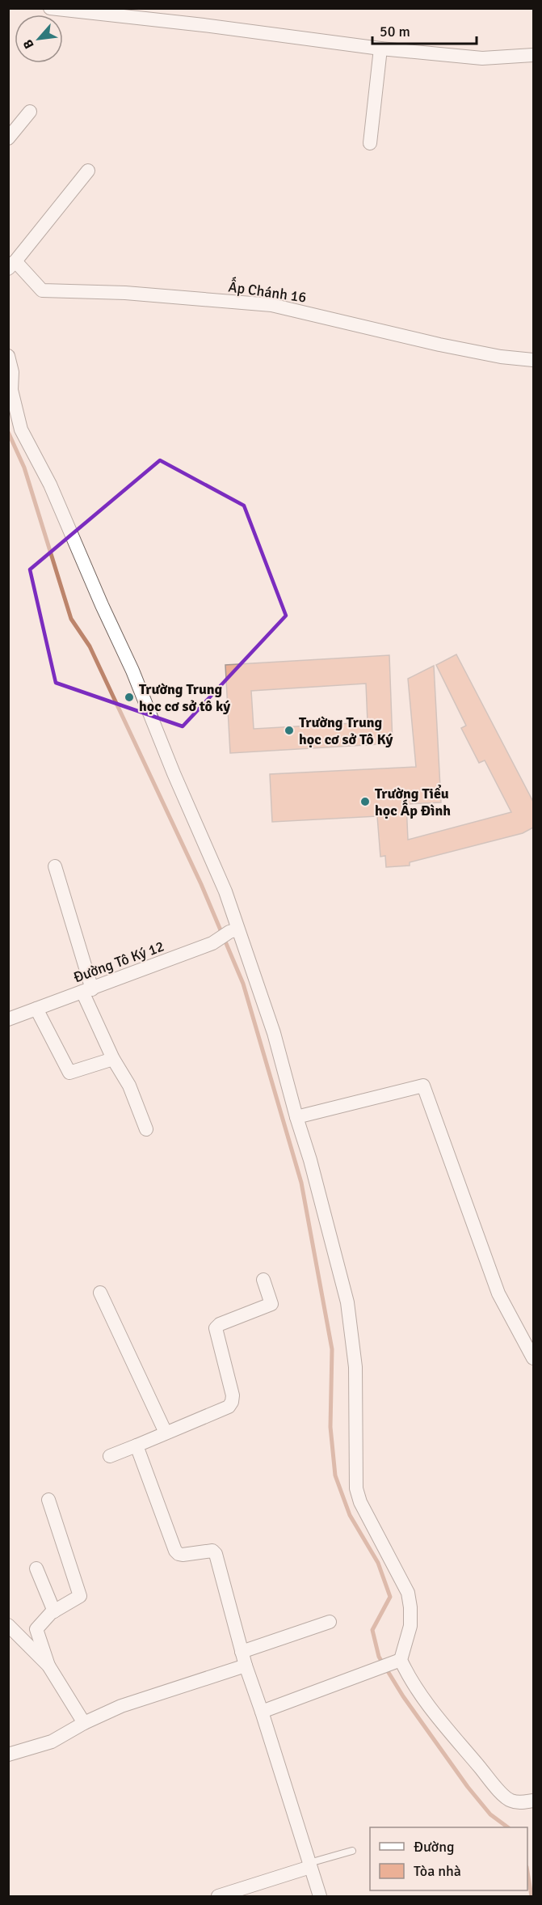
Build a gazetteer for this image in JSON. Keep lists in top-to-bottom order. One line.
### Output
{"streets":{"street":["Ấp Chánh 16","Đường Tô Ký 12"]},"places":["Trường Trung học cơ sở tô ký","Trường Trung học cơ sở Tô Ký","Trường Tiểu học Ấp Đình"],"legend":["Đường","Tòa nhà"],"scale_bar":"50 m","north":"bottom left"}
